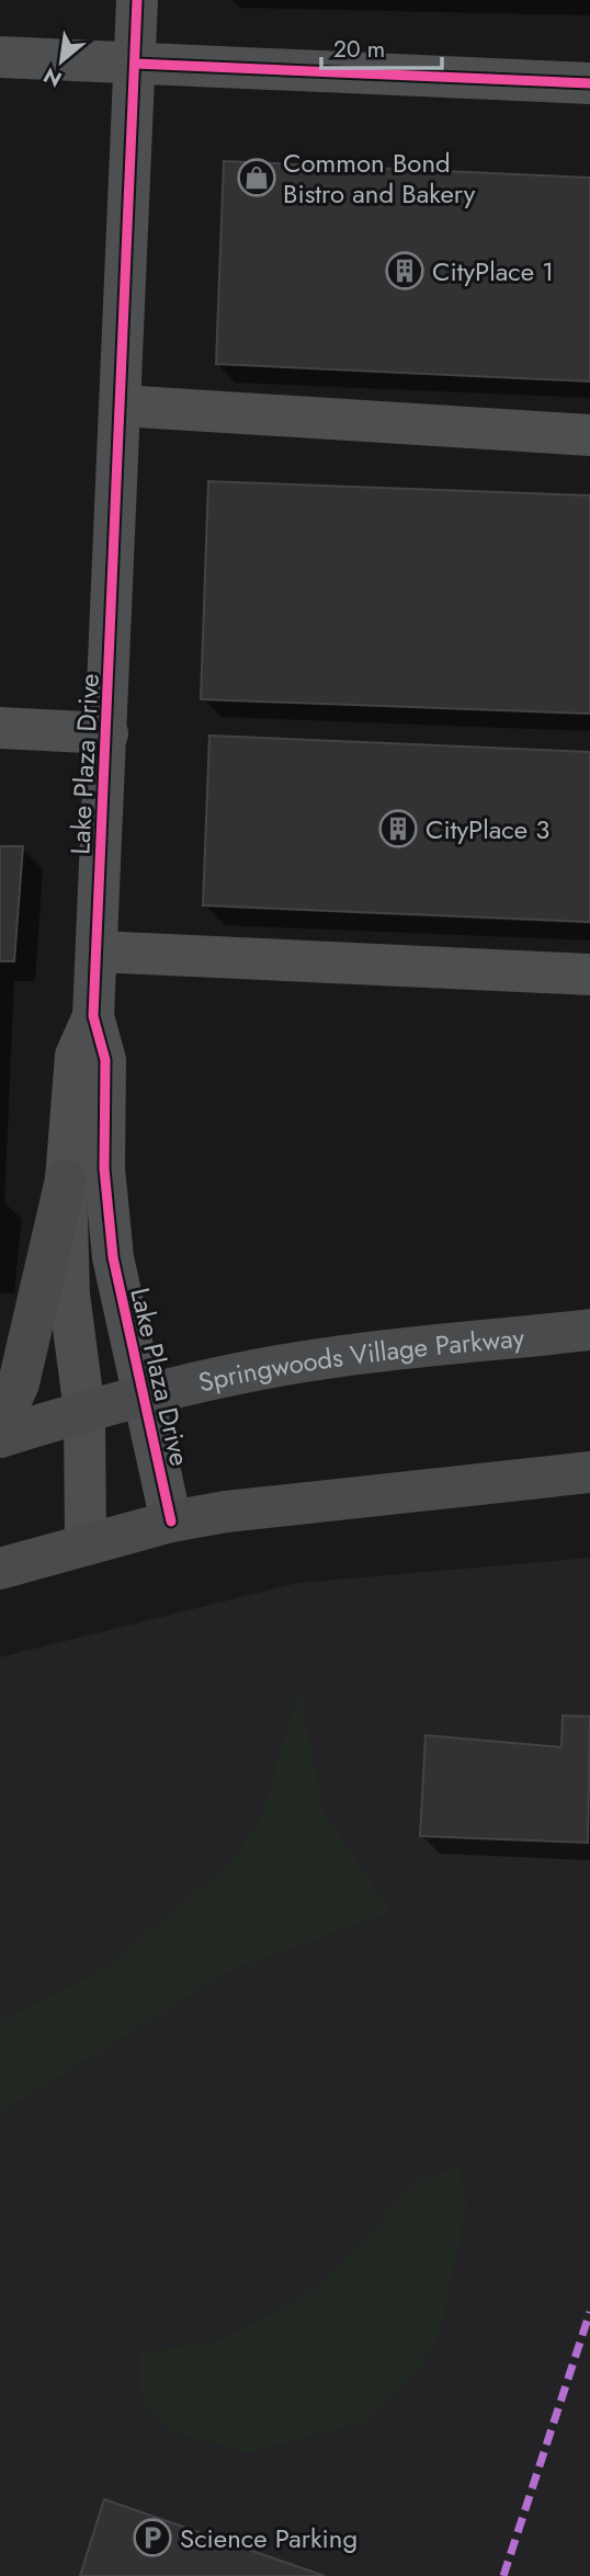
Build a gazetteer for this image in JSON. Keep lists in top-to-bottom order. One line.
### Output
{"streets":{"main road":["Springwoods Village Parkway"],"street":["Lake Plaza Drive"]},"crossings":[["Lake Plaza Drive","Springwoods Village Parkway"]],"places":{"shop":["Common Bond Bistro and Bakery"],"building":["CityPlace 1","CityPlace 3"],"parking":["Science Parking"]},"scale_bar":"20 m","north":"bottom left"}
